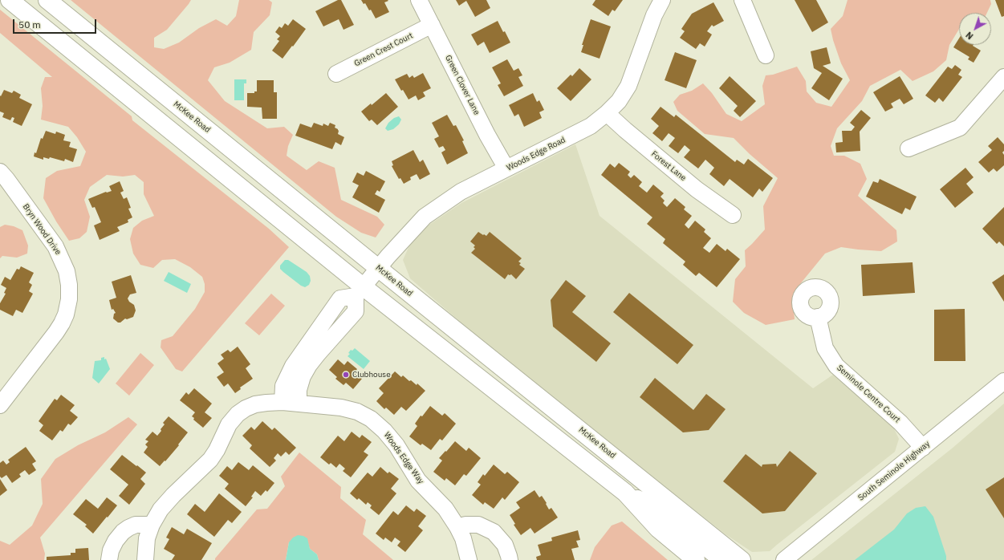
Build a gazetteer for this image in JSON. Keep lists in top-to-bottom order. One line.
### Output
{"streets":{"main road":["McKee Road"],"street":["Green Crest Court","Green Clover Lane","Woods Edge Road","Forest Lane","Bryn Wood Drive","Seminole Centre Court","Woods Edge Way","South Seminole Highway"]},"crossings":[["Green Crest Court","Green Clover Lane"],["Green Clover Lane","Woods Edge Road"],["McKee Road","Woods Edge Road"],["Woods Edge Road","Forest Lane"],["Seminole Centre Court","South Seminole Highway"]],"places":["Clubhouse"],"scale_bar":"50 m","north":"bottom left"}
